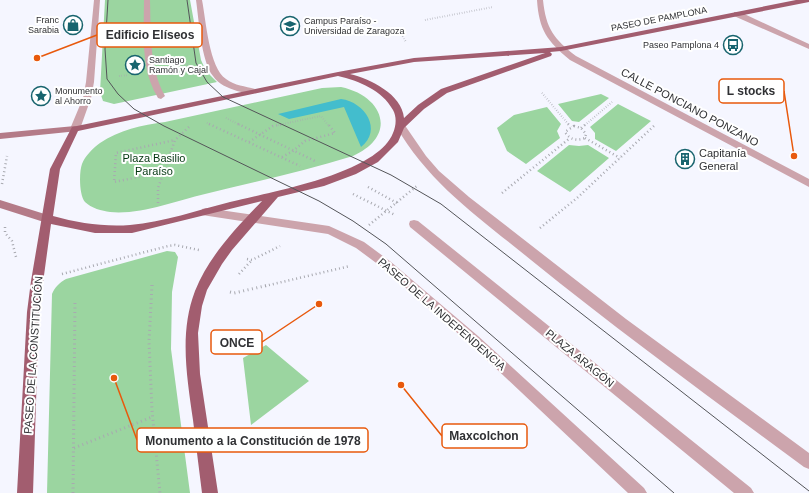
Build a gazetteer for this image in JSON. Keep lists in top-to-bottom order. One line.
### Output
{"streets":{"main road":["PASEO DE PAMPLONA","PASEO DE LA CONSTITUCIÓN"],"street":["CALLE PONCIANO PONZANO","PASEO DE LA INDEPENDENCIA","PLAZA ARAGÓN"]},"crossings":[["PASEO DE PAMPLONA","CALLE PONCIANO PONZANO"]],"parks":["Plaza Basilio Paraíso"],"places":{"shop":["Franc Sarabia"],"school or university":["Campus Paraíso - Universidad de Zaragoza"],"bus stop":["Paseo Pamplona 4"],"other":["Edificio Elíseos","L stocks","ONCE","Monumento a la Constitución de 1978","Maxcolchon"],"place":["Santiago Ramón y Cajal","Monumento al Ahorro"],"building":["Capitanía General"]}}
